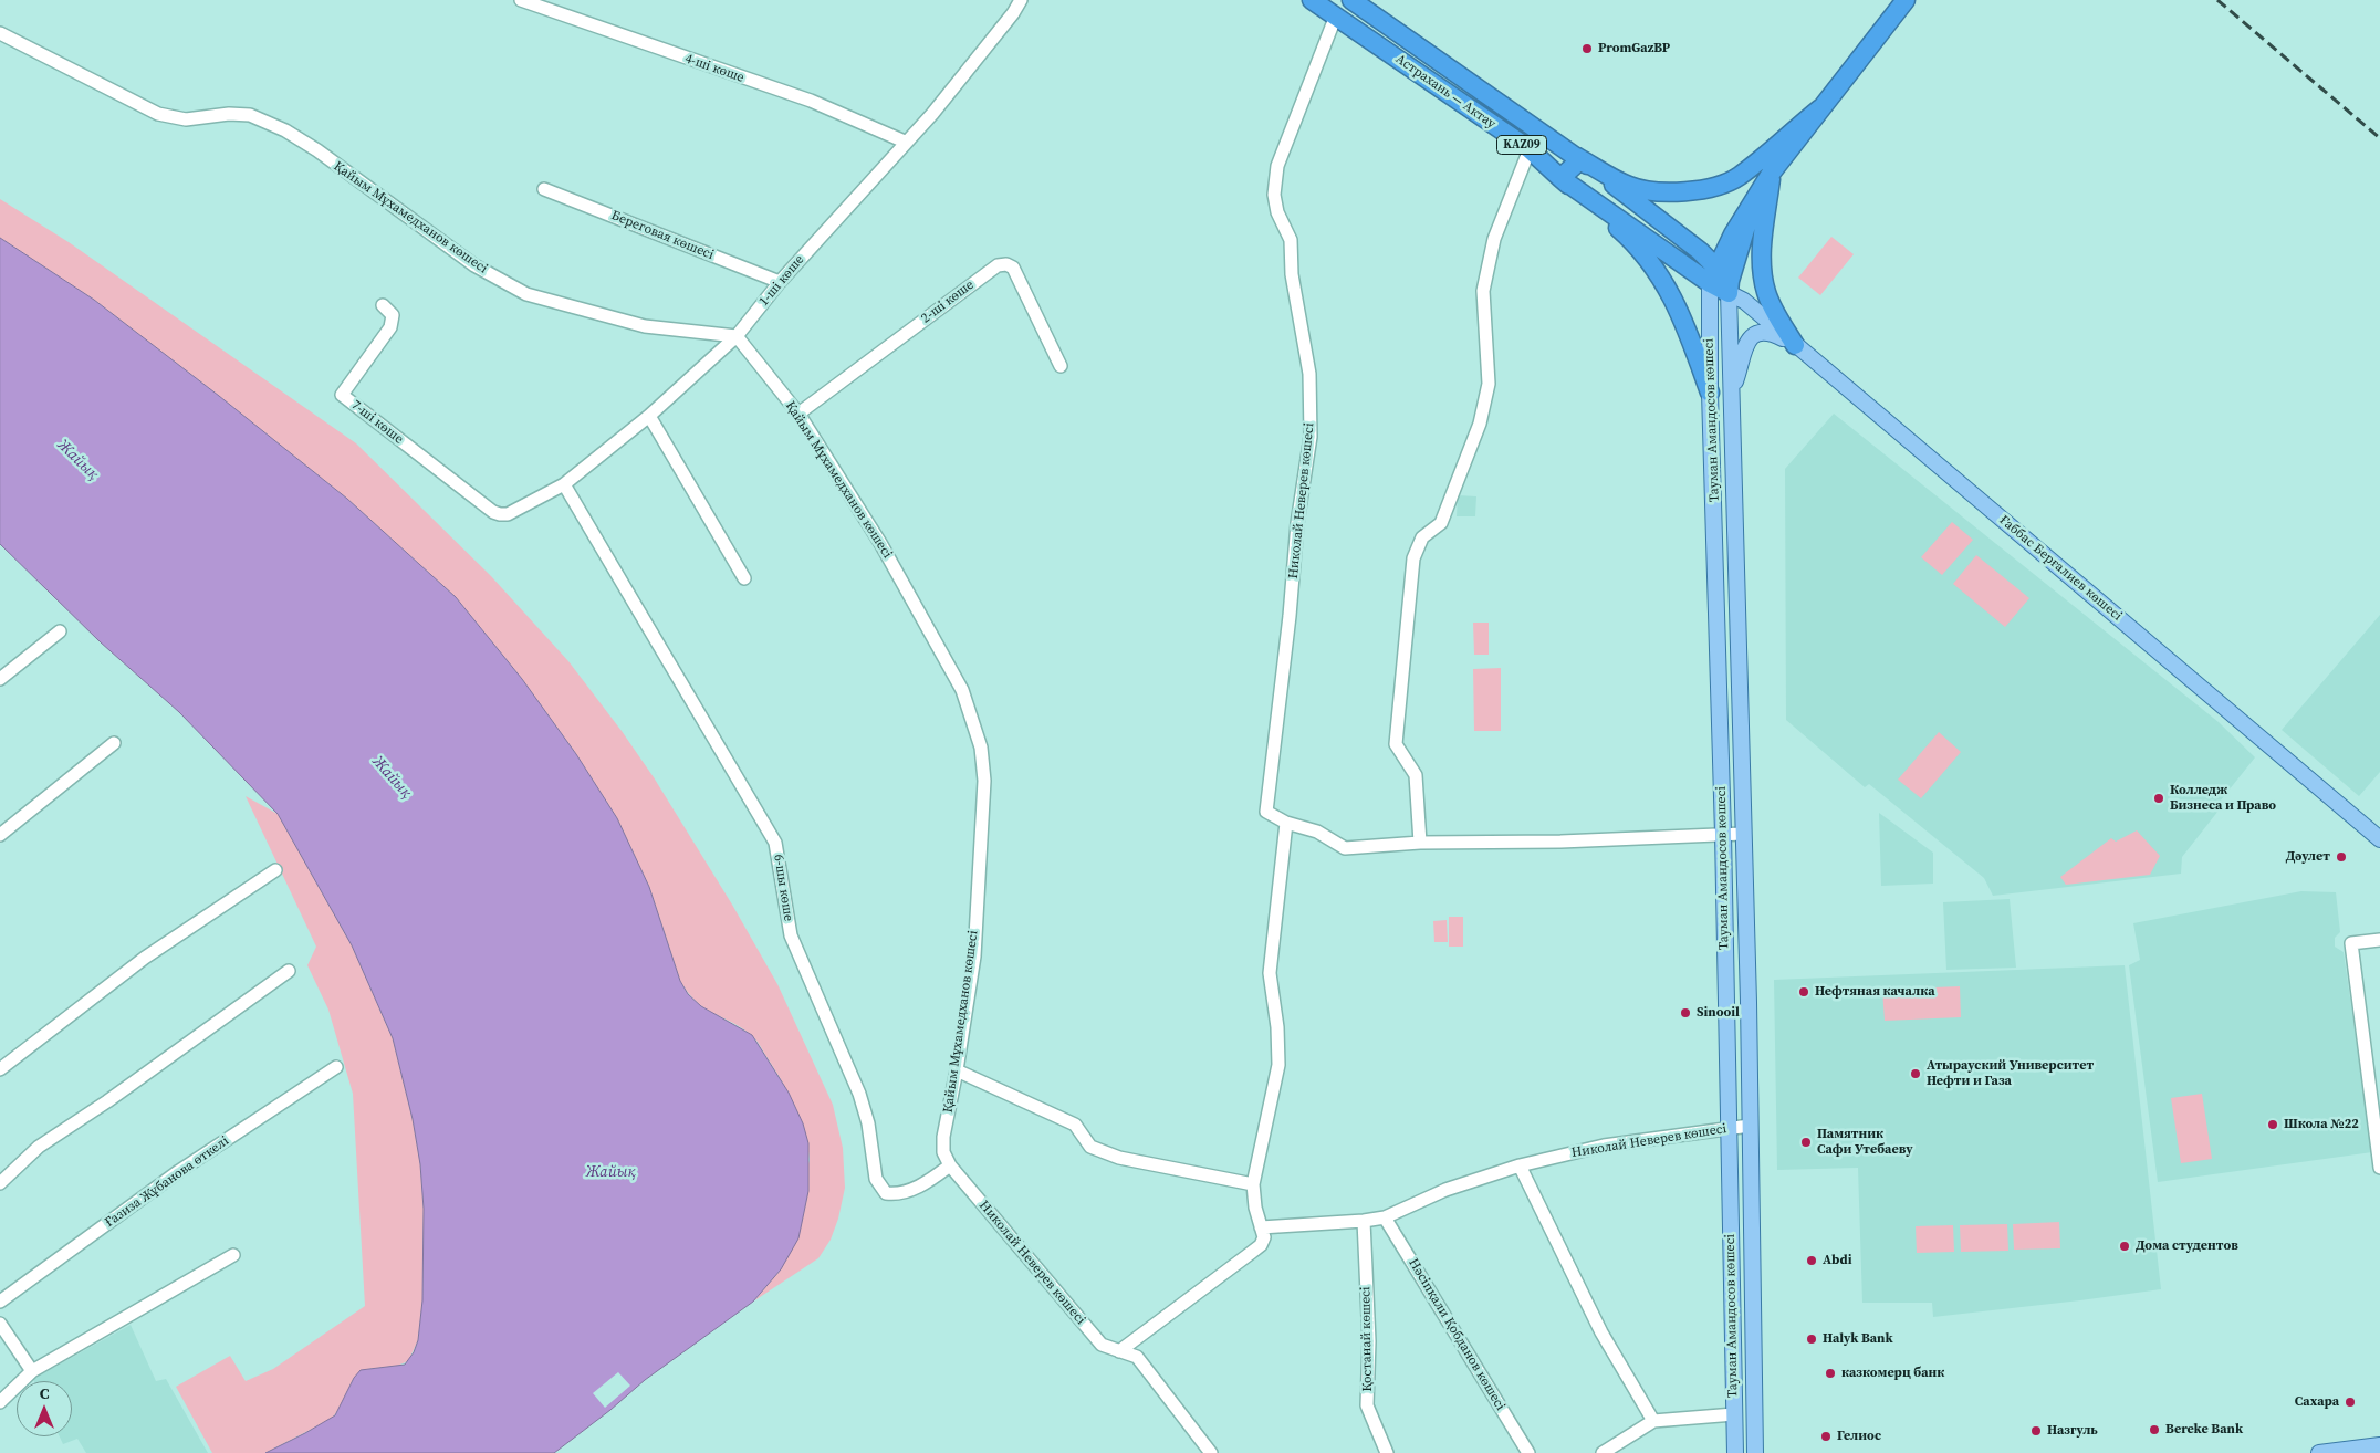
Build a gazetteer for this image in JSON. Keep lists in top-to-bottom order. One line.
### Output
{"streets":{"highway":["Астрахань — Актау","KAZ09"],"main road":["Тауман Амандосов көшесі","Ғаббас Берғалиев көшесі"],"street":["4-шi көше","Қайым Мұхамедханов көшесi","Береговая көшесі","1-ші көше","2-ші көше","7-шi көше","Николай Неверев көшесі","6-шы көше","Ғазиза Жұбанова өткелі","Нәсіпқали Қобданов көшесі","Қостанай көшесі"]},"crossings":[["4-шi көше","1-ші көше"],["Астрахань — Актау","Тауман Амандосов көшесі"],["Астрахань — Актау","Николай Неверев көшесі"],["Астрахань — Актау","Ғаббас Берғалиев көшесі"],["Қайым Мұхамедханов көшесi","1-ші көше"],["Қайым Мұхамедханов көшесi","2-ші көше"],["Қайым Мұхамедханов көшесi","Николай Неверев көшесі"],["Қайым Мұхамедханов көшесi","6-шы көше"],["Береговая көшесі","1-ші көше"],["1-ші көше","7-шi көше"],["1-ші көше","6-шы көше"],["Тауман Амандосов көшесі","Николай Неверев көшесі"],["Тауман Амандосов көшесі","Ғаббас Берғалиев көшесі"],["Николай Неверев көшесі","6-шы көше"],["Николай Неверев көшесі","Нәсіпқали Қобданов көшесі"],["Николай Неверев көшесі","Қостанай көшесі"]],"water":["Жайық"],"places":["PromGazBP","Колледж Бизнеса и Право","Дәулет","Нефтяная качалка","Sinooil","Атырауский Университет Нефти и Газа","Школа №22","Памятник Сафи Утебаеву","Дома студентов","Abdi","Halyk Bank","казкомерц банк","Сахара","Bereke Bank","Назгуль","Гелиос"],"north":"top"}
